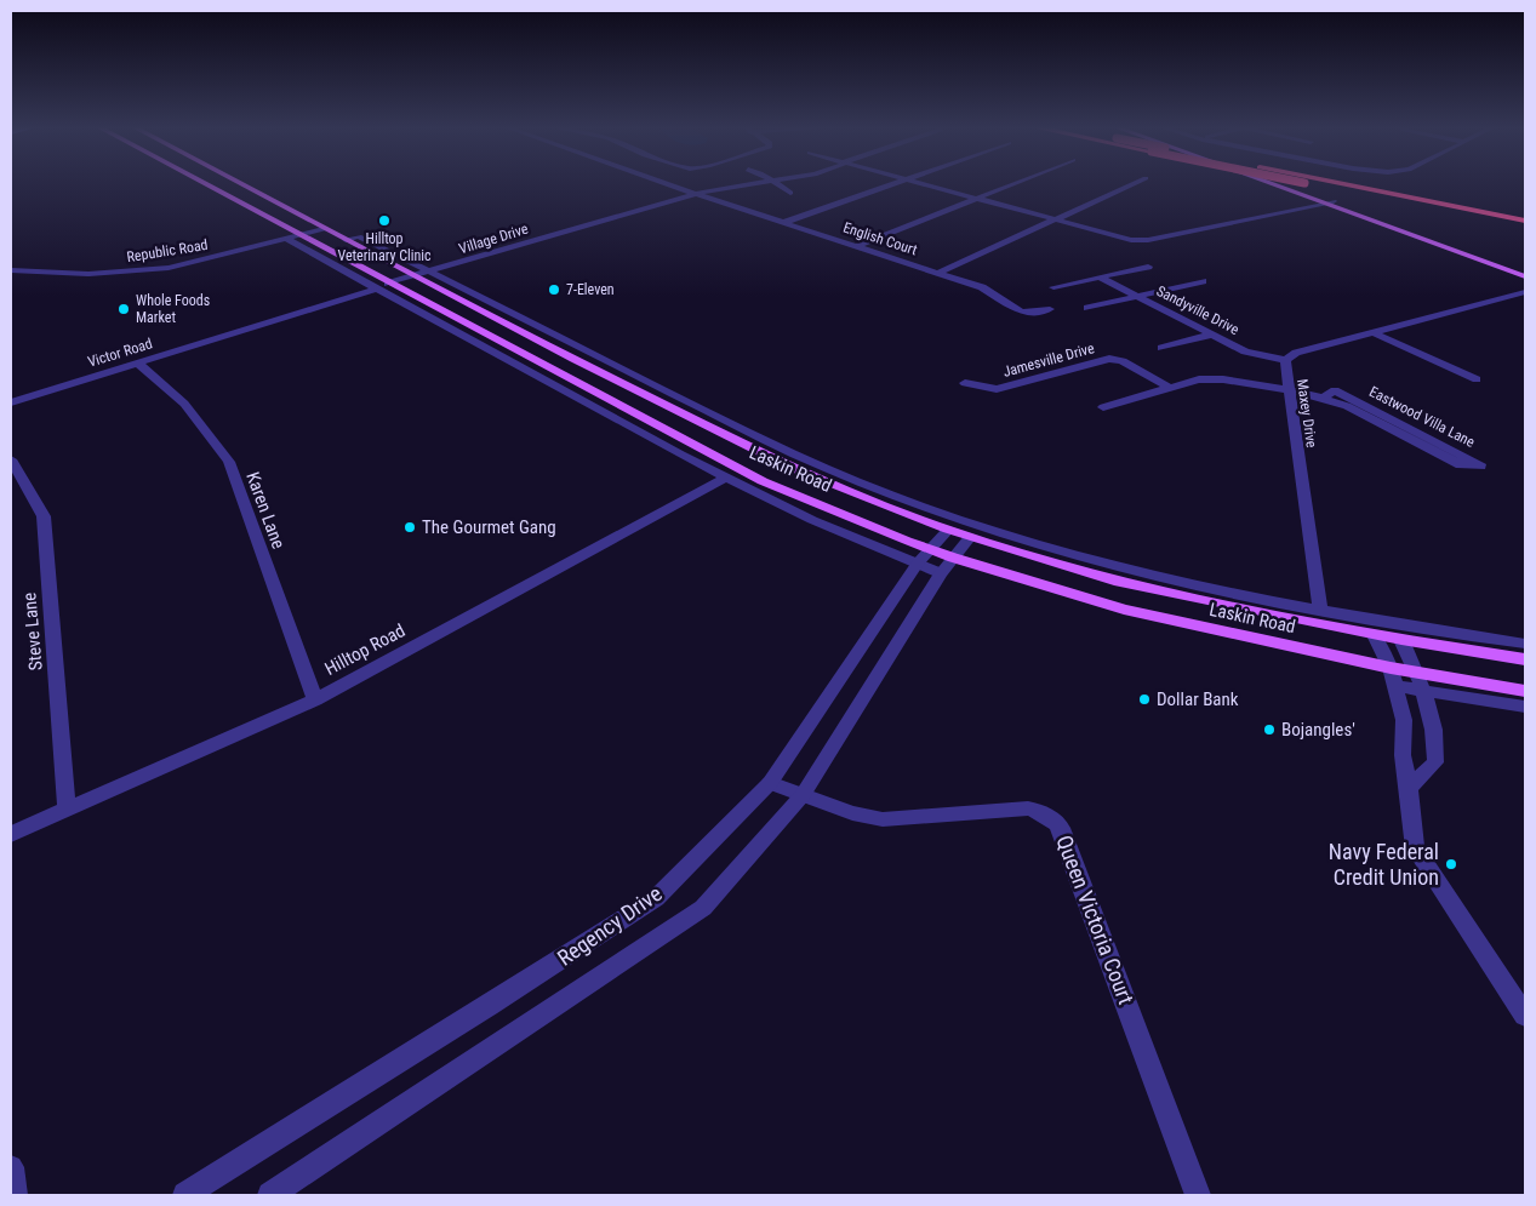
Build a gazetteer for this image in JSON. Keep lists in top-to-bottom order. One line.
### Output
{"streets":{"main road":["Laskin Road"],"street":["Village Drive","English Court","Republic Road","Sandyville Drive","Victor Road","Jamesville Drive","Maxey Drive","Eastwood Villa Lane","Karen Lane","Steve Lane","Hilltop Road","Queen Victoria Court","Regency Drive"]},"crossings":[["Village Drive","English Court"],["Village Drive","Laskin Road"],["Republic Road","Laskin Road"],["Sandyville Drive","Maxey Drive"],["Victor Road","Laskin Road"],["Victor Road","Karen Lane"],["Jamesville Drive","Eastwood Villa Lane"],["Maxey Drive","Eastwood Villa Lane"],["Maxey Drive","Laskin Road"],["Laskin Road","Hilltop Road"],["Laskin Road","Regency Drive"],["Karen Lane","Hilltop Road"],["Steve Lane","Hilltop Road"],["Queen Victoria Court","Regency Drive"]],"places":["Hilltop Veterinary Clinic","7-Eleven","Whole Foods Market","The Gourmet Gang","Dollar Bank","Bojangles'","Navy Federal Credit Union"]}
